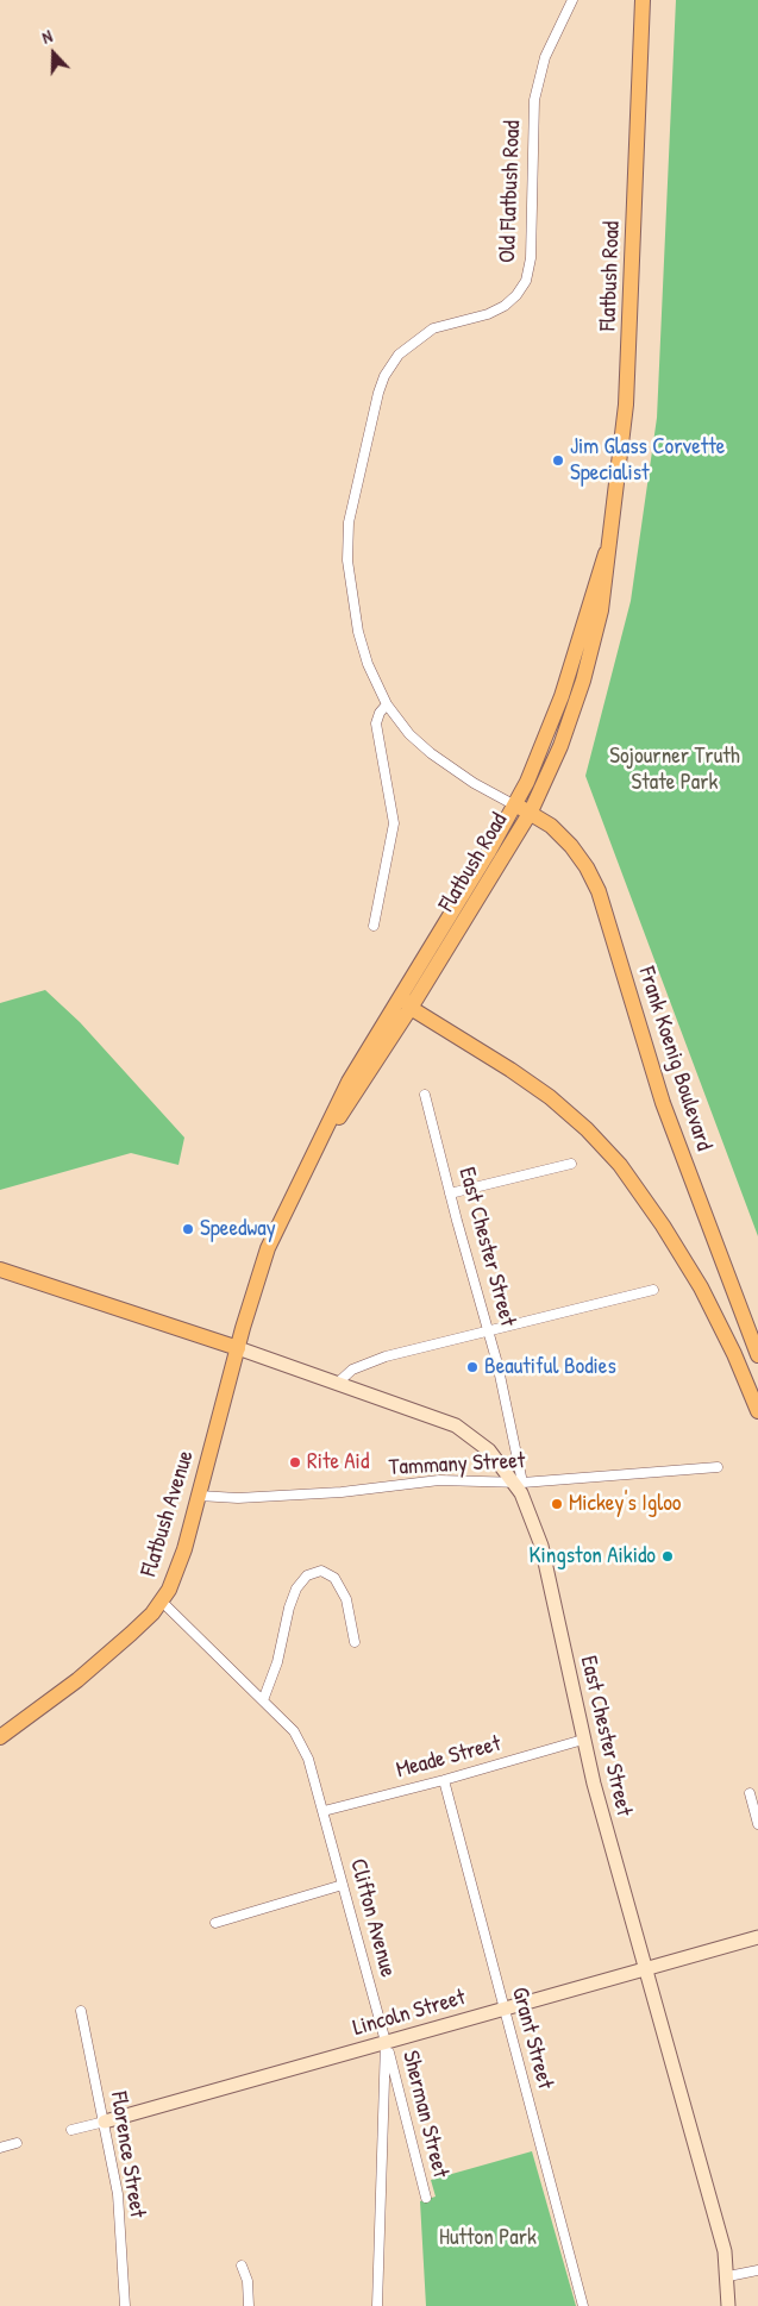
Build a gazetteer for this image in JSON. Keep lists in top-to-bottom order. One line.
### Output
{"streets":{"main road":["Flatbush Road","Frank Koenig Boulevard","East Chester Street","Flatbush Avenue","Lincoln Street"],"street":["Old Flatbush Road","Tammany Street","Meade Street","Clifton Avenue","Grant Street","Sherman Street","Florence Street"]},"crossings":[["Old Flatbush Road","Flatbush Road"],["Old Flatbush Road","Frank Koenig Boulevard"],["Flatbush Road","Frank Koenig Boulevard"],["Flatbush Road","Flatbush Avenue"],["East Chester Street","Tammany Street"],["East Chester Street","Flatbush Avenue"],["East Chester Street","Meade Street"],["East Chester Street","Lincoln Street"],["Tammany Street","Flatbush Avenue"],["Flatbush Avenue","Clifton Avenue"],["Meade Street","Clifton Avenue"],["Meade Street","Grant Street"],["Clifton Avenue","Lincoln Street"],["Clifton Avenue","Sherman Street"],["Lincoln Street","Grant Street"],["Lincoln Street","Sherman Street"],["Lincoln Street","Florence Street"]],"parks":["Sojourner Truth State Park","Hutton Park"],"places":["Jim Glass Corvette Specialist","Speedway","Beautiful Bodies","Rite Aid","Mickey's Igloo","Kingston Aikido"],"north":"top"}
